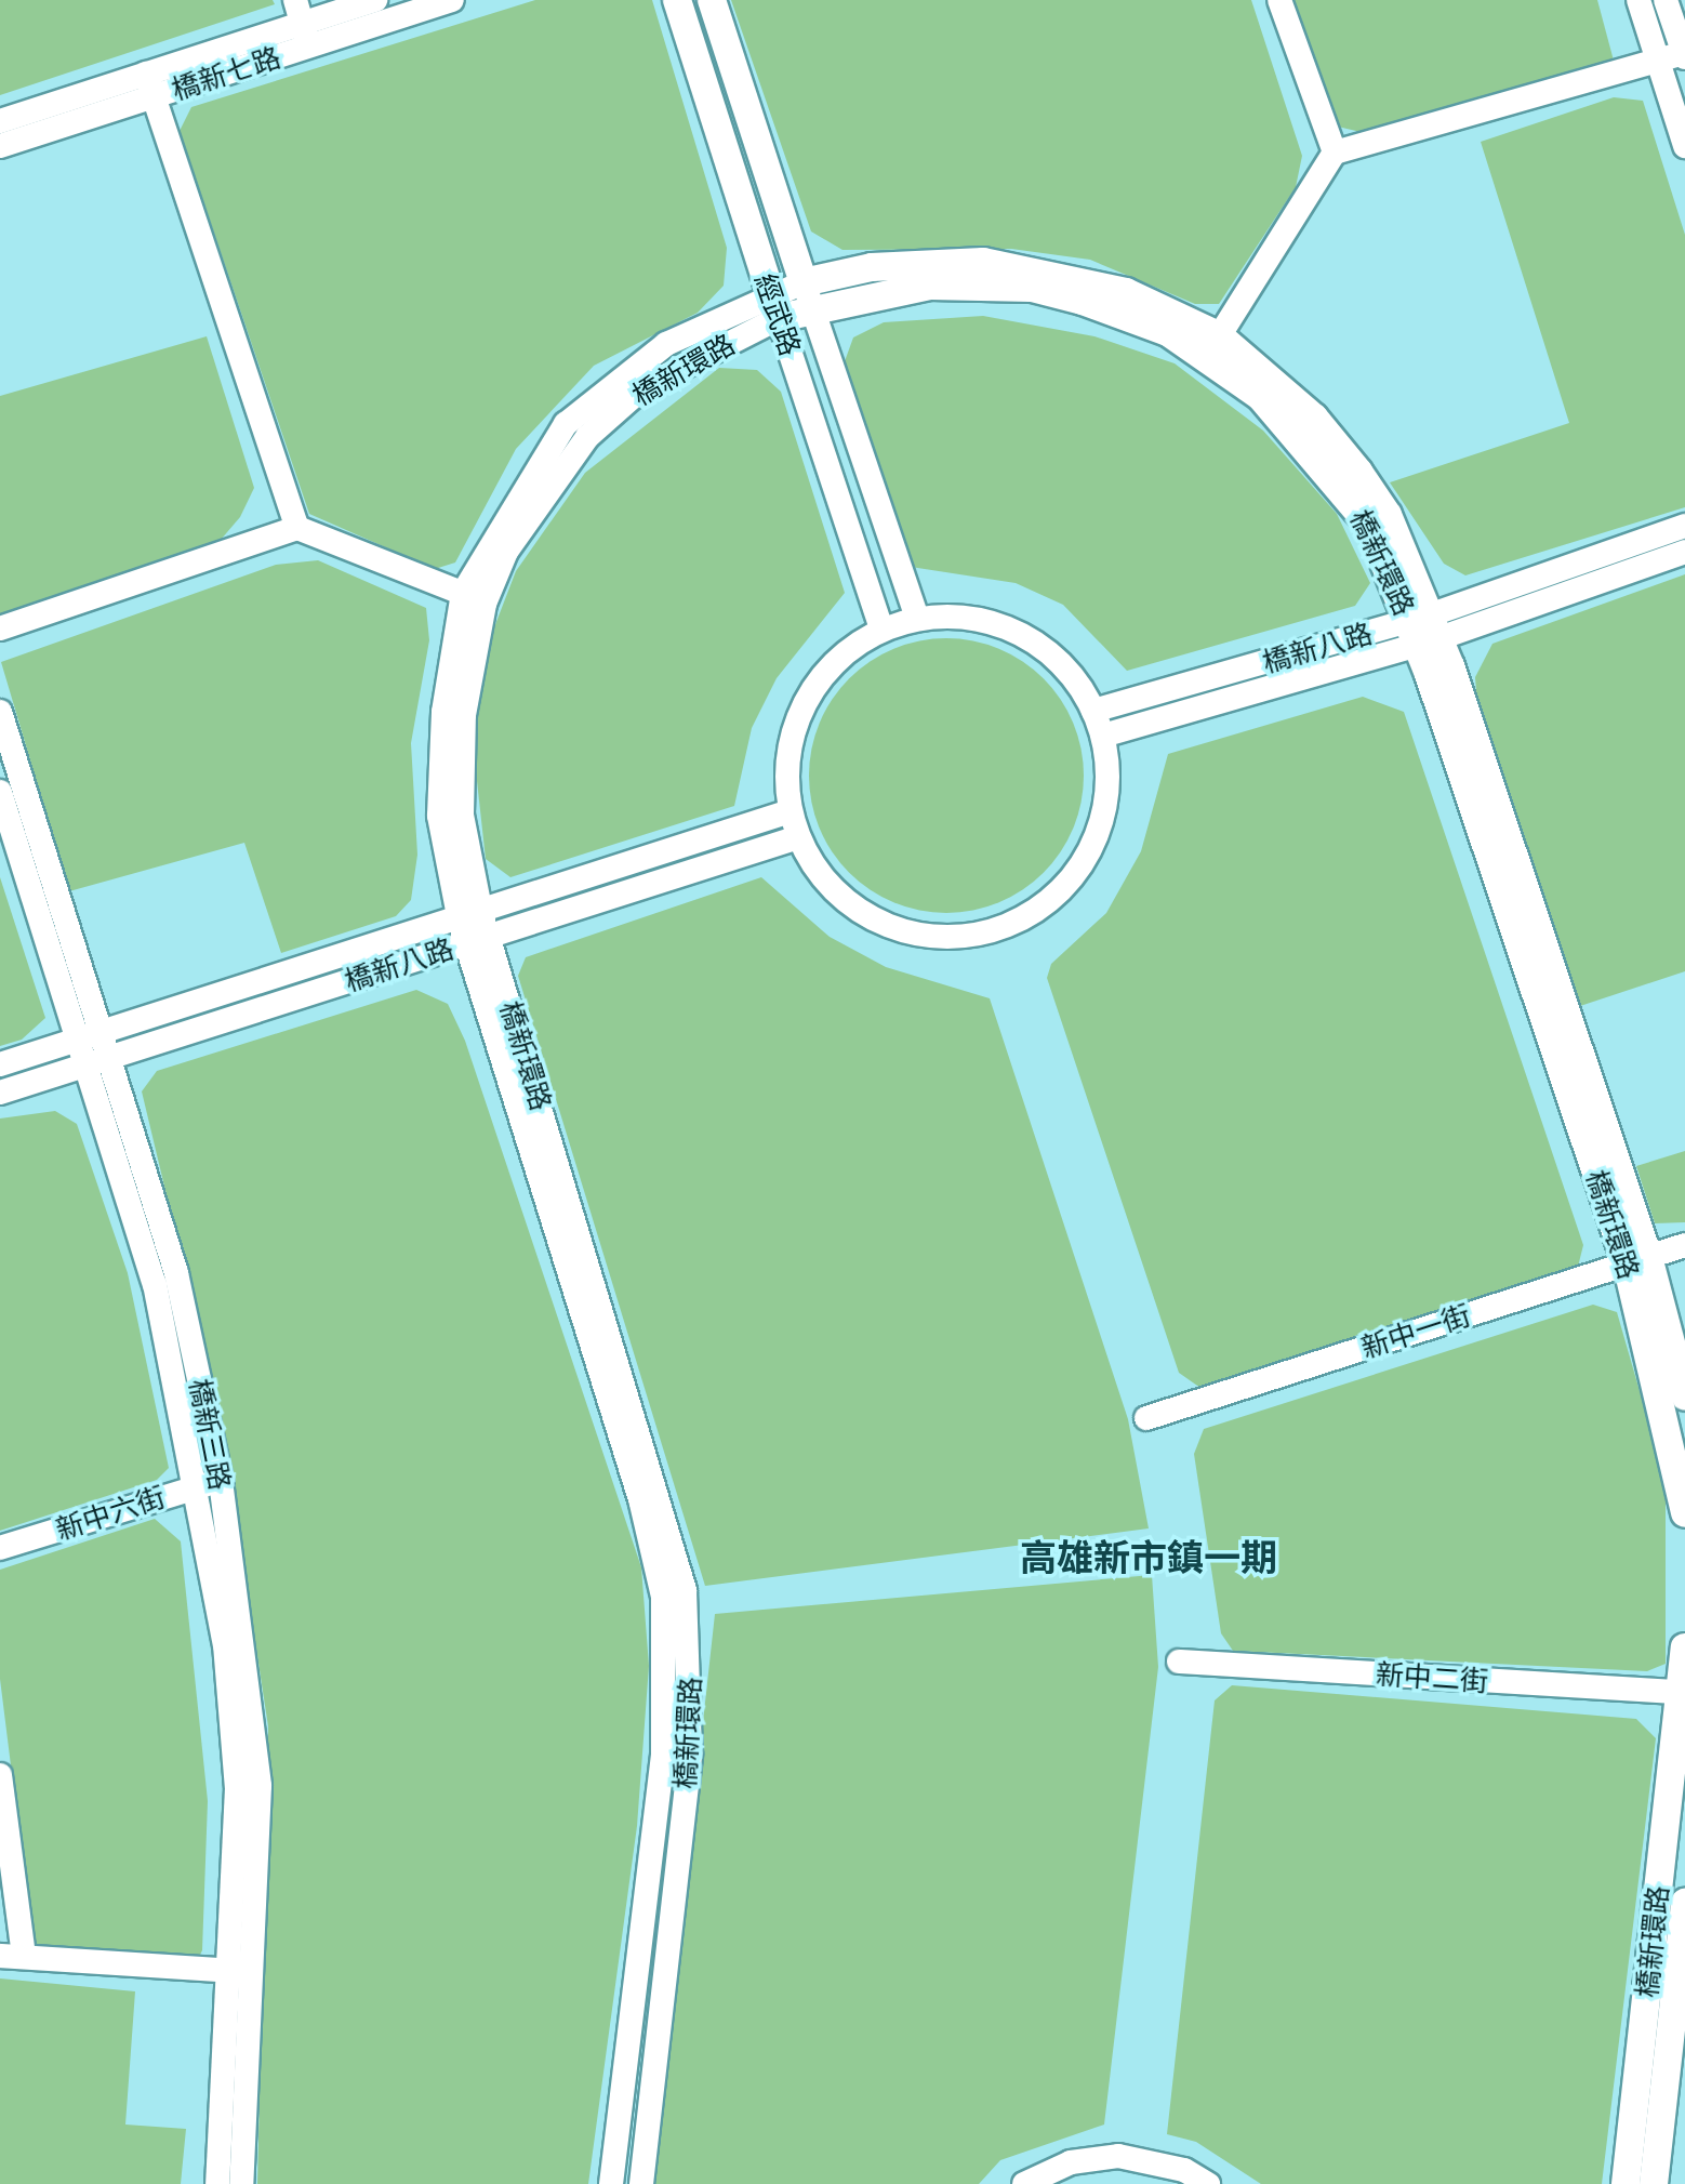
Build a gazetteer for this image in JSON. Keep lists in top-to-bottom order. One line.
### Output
{"streets":{"street":["橋新七路","經武路","橋新環路","橋新八路","新中一街","橋新三路","新中六街","新中二街"]},"crossings":[["經武路","橋新環路"],["橋新環路","橋新八路"],["橋新環路","新中一街"],["橋新環路","新中二街"],["橋新八路","橋新三路"],["橋新三路","新中六街"]],"districts":["高雄新市鎮一期"]}
